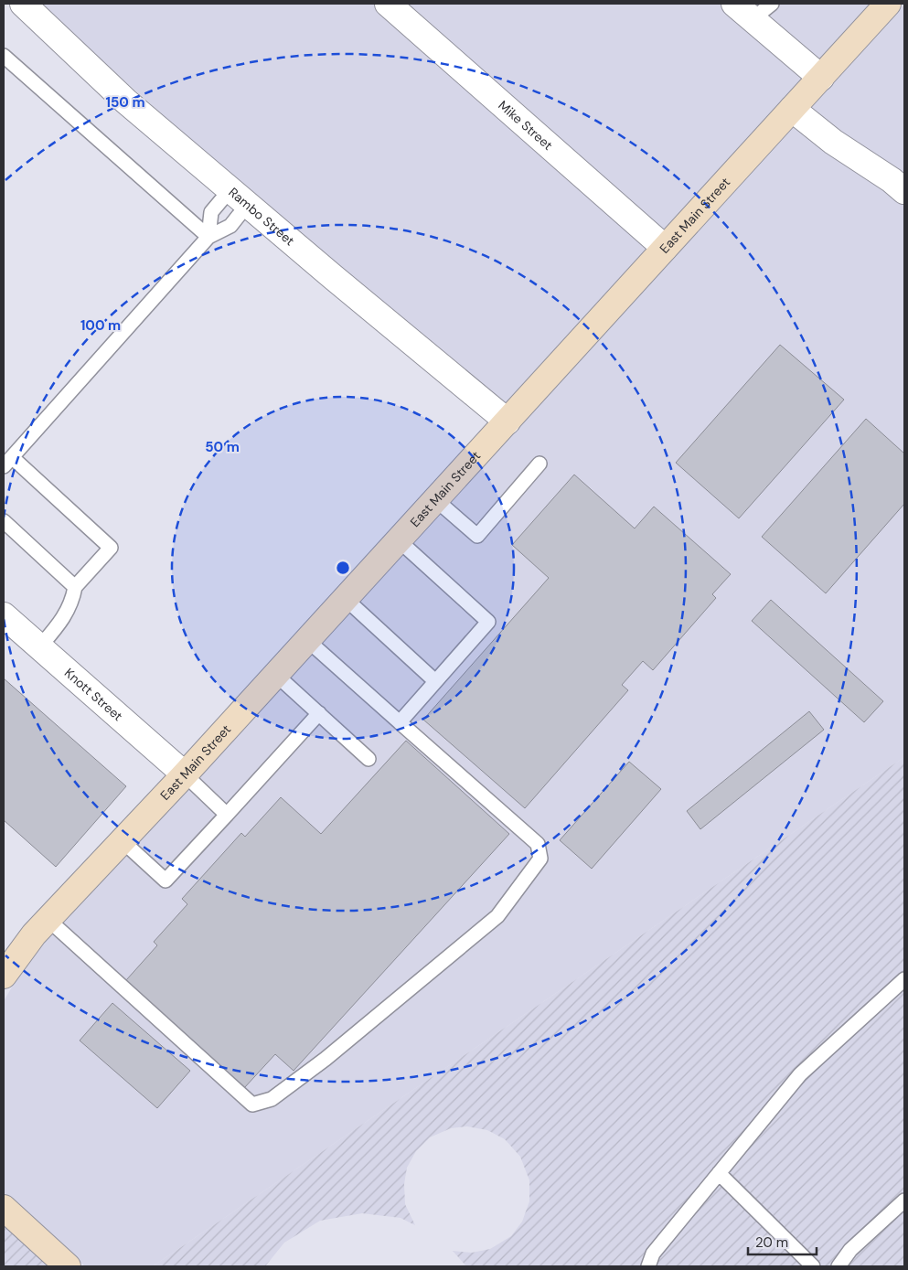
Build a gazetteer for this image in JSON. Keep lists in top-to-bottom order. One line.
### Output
{"streets":{"main road":["East Main Street"],"street":["Mike Street","Rambo Street","Knott Street"]},"crossings":[["Mike Street","East Main Street"],["Rambo Street","East Main Street"],["East Main Street","Knott Street"]],"scale_bar":"20 m","rings":["150 m","100 m","50 m"]}
